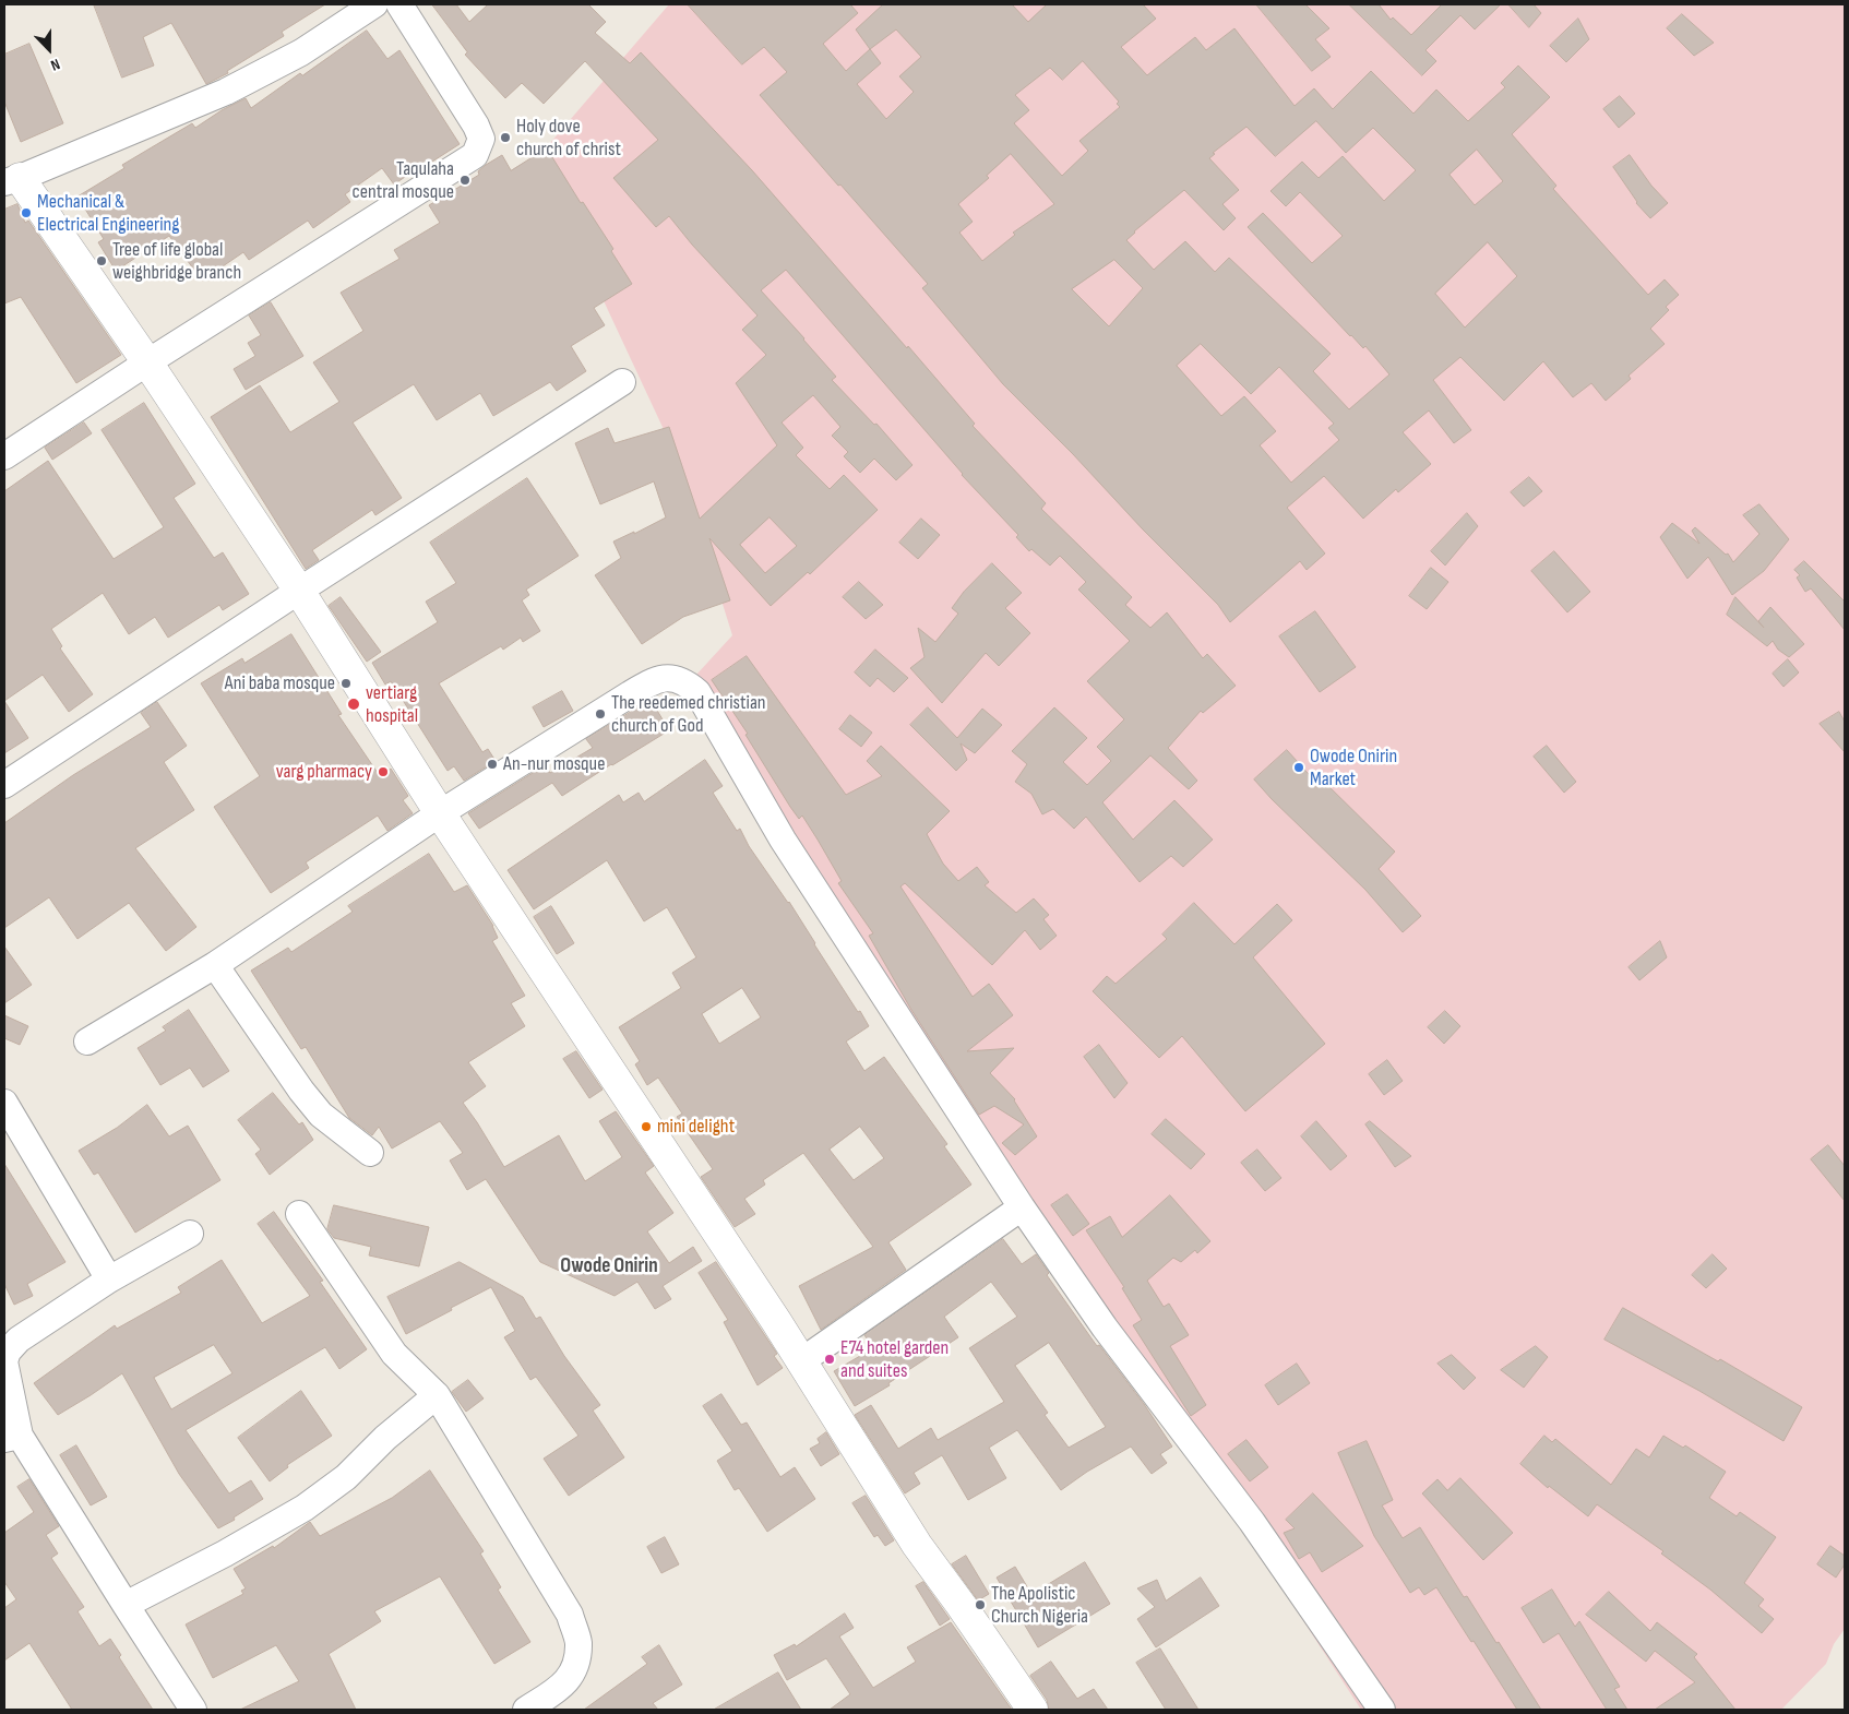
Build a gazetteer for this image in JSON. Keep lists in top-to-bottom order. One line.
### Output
{"districts":["Owode Onirin"],"places":["Holy dove church of christ","Taqulaha central mosque","Mechanical & Electrical Engineering","Tree of life global weighbridge branch","Ani baba mosque","vertiarg hospital","The reedemed christian church of God","An-nur mosque","Owode Onirin Market","varg pharmacy","mini delight","E74 hotel garden and suites","The Apolistic Church Nigeria"],"north":"bottom"}
